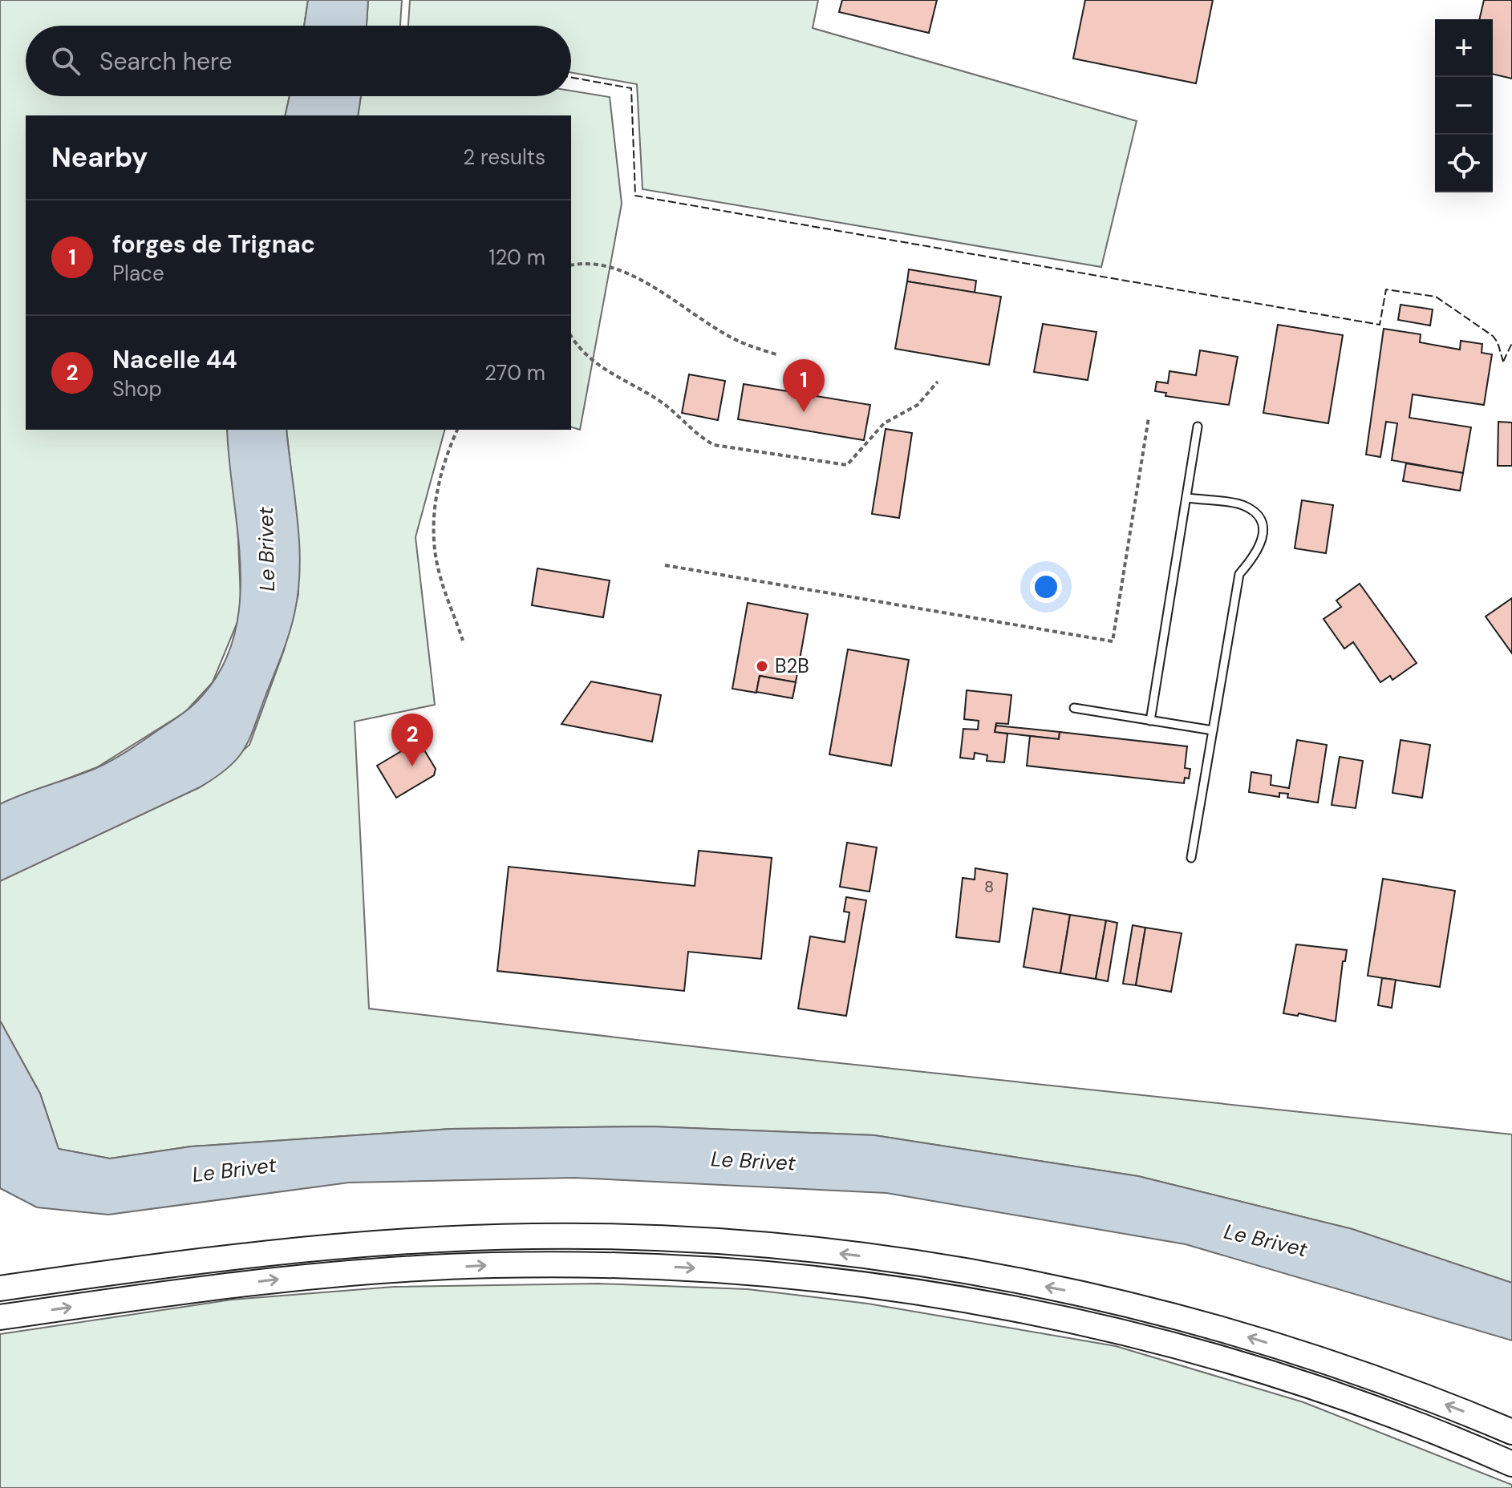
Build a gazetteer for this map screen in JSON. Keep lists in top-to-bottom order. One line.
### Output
{"water":["Le Brivet"],"places":["B2B"],"house_numbers":["8"],"page":{"map_buttons":["+","−"],"search":"Search here","heading":["Nearby","2 results"],"list":[{"mark":"1","name":"forges de Trignac","note":"Place","value":"120 m"},{"mark":"2","name":"Nacelle 44","note":"Shop","value":"270 m"}],"pins":["1","2"]}}
